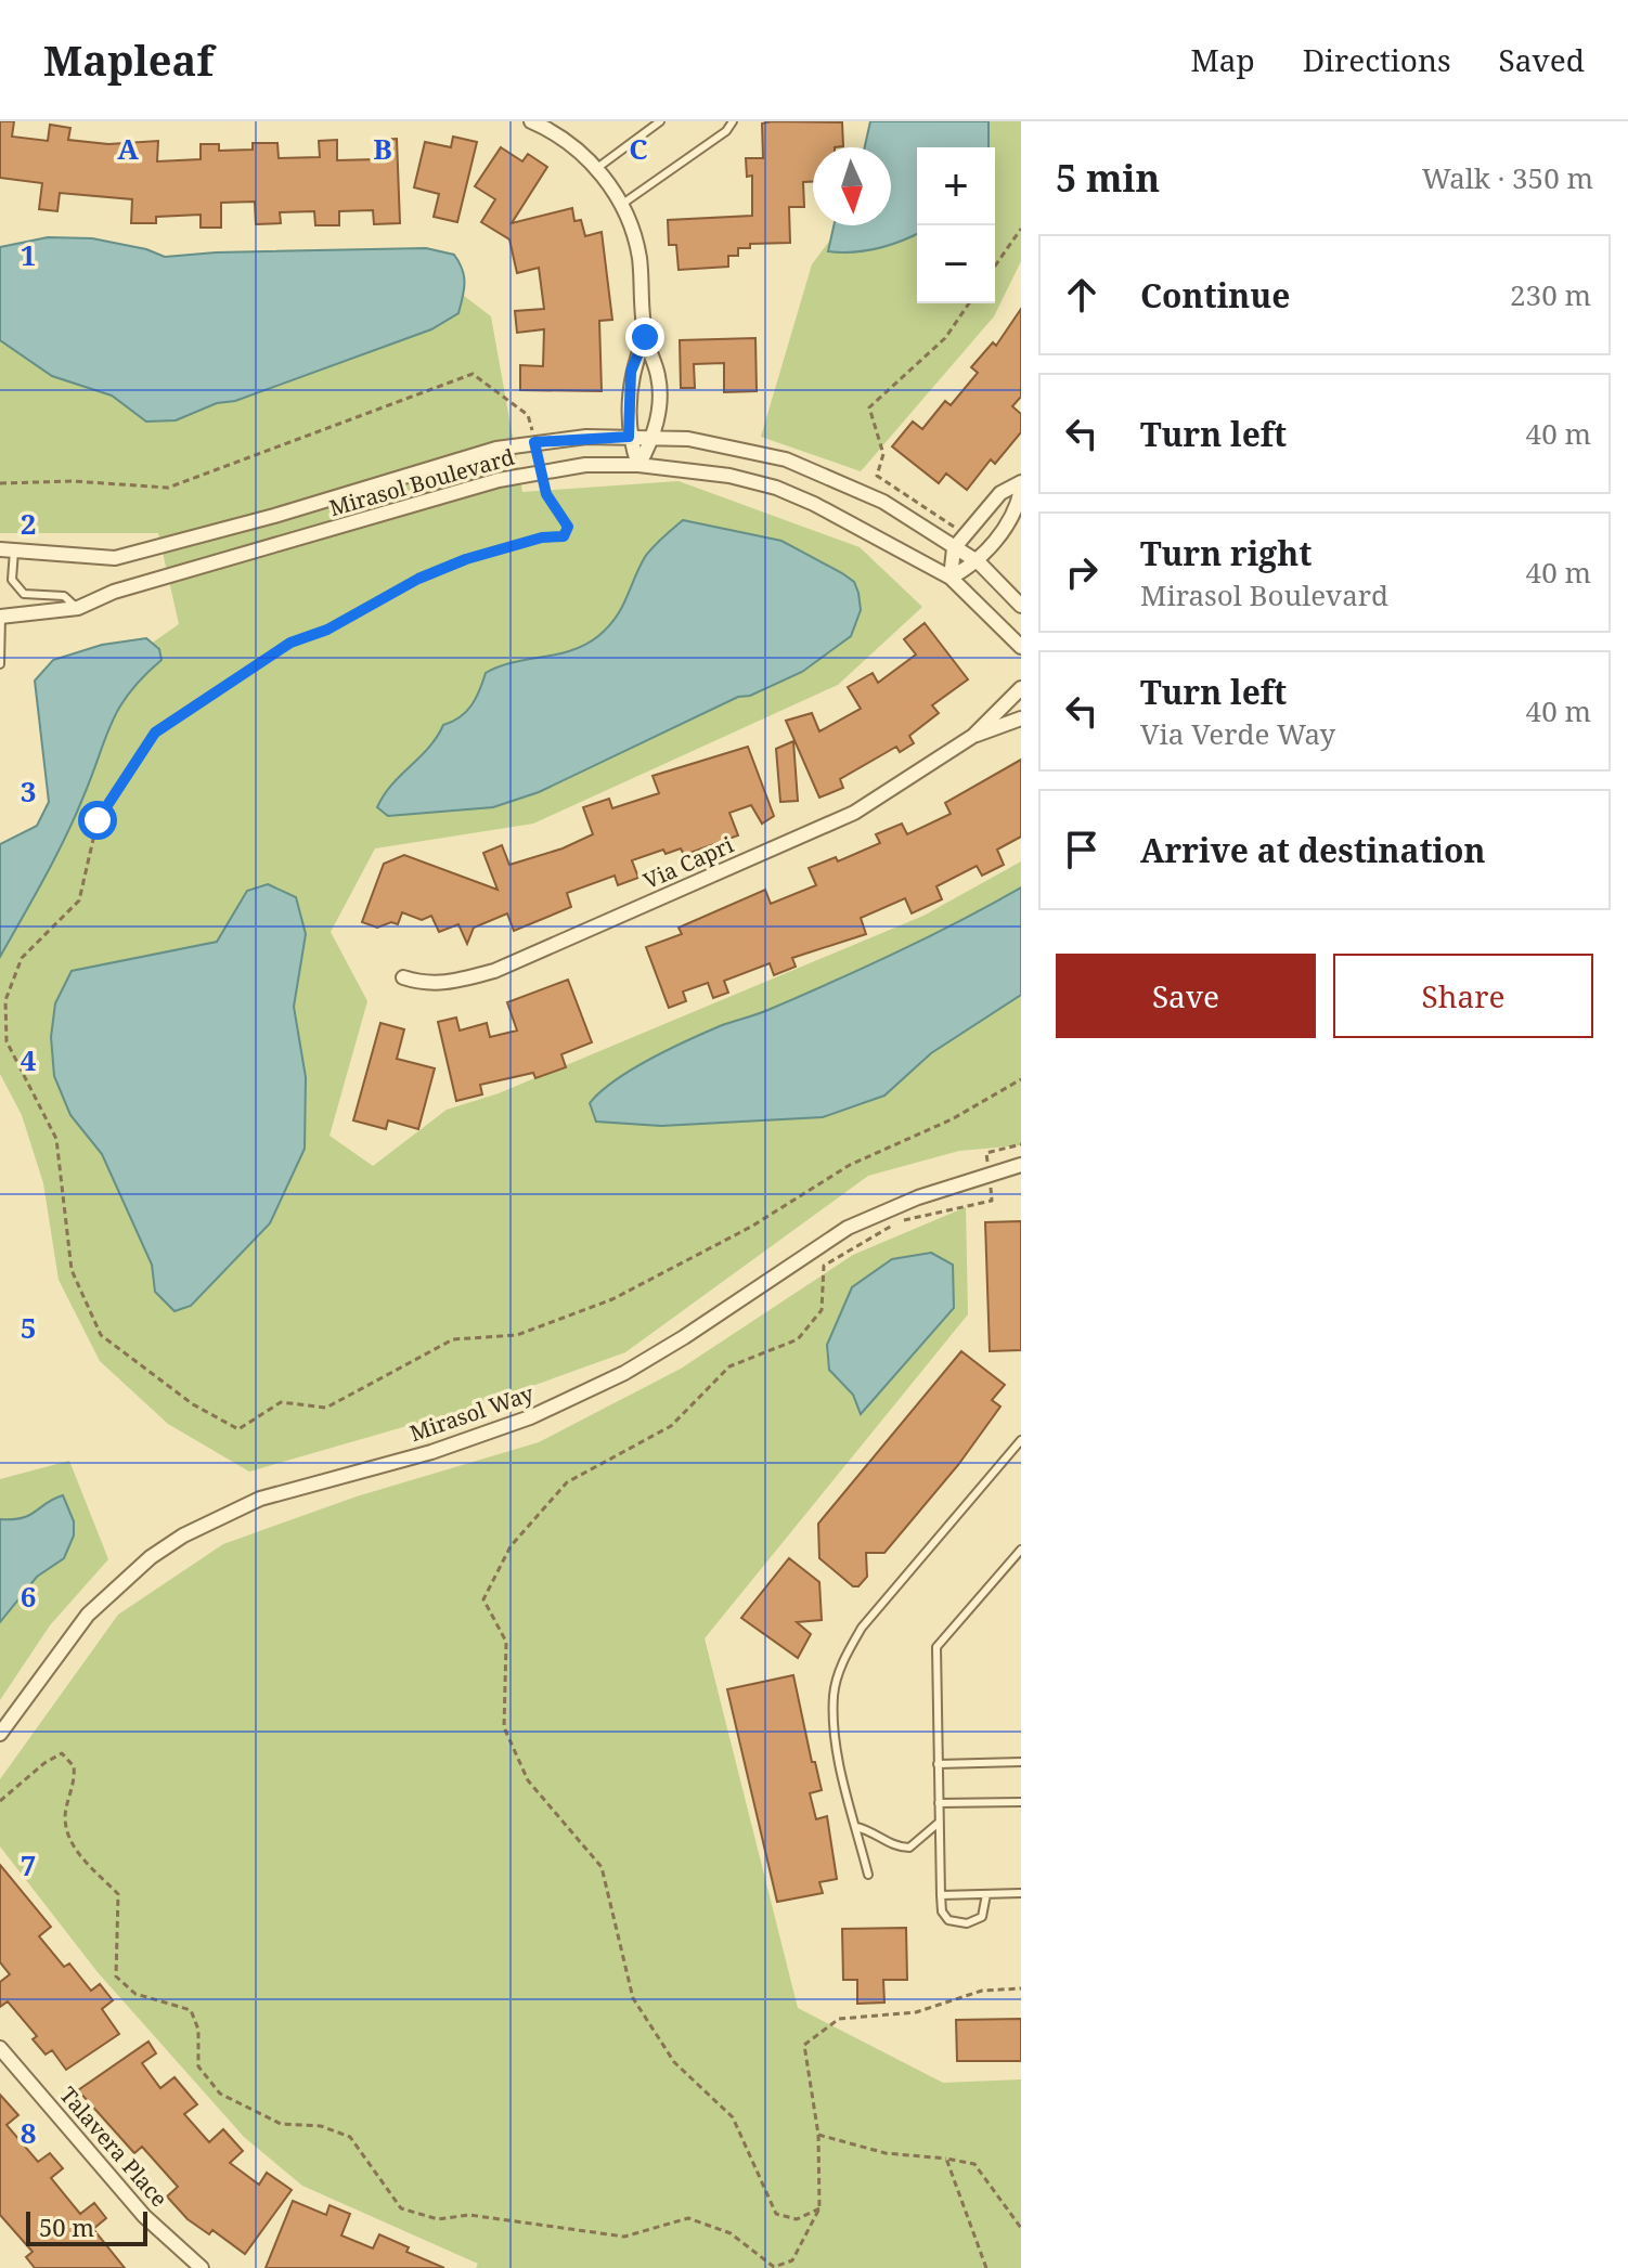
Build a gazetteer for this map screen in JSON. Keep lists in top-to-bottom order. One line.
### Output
{"streets":{"street":["Mirasol Boulevard","Via Capri","Mirasol Way","Talavera Place"]},"scale_bar":"50 m","north":"bottom","page":{"header":"Mapleaf","nav":["Map","Directions","Saved"],"heading":["5 min","Walk · 350 m"],"map_buttons":["+","−"],"list":[["Continue","230 m"],["Turn left","40 m"],["Turn right","Mirasol Boulevard","40 m"],["Turn left","Via Verde Way","40 m"],"Arrive at destination"],"buttons":["Save","Share"],"scale":"50 m"},"grid":{"columns":["A","B","C"],"rows":["1","2","3","4","5","6","7","8"]}}
